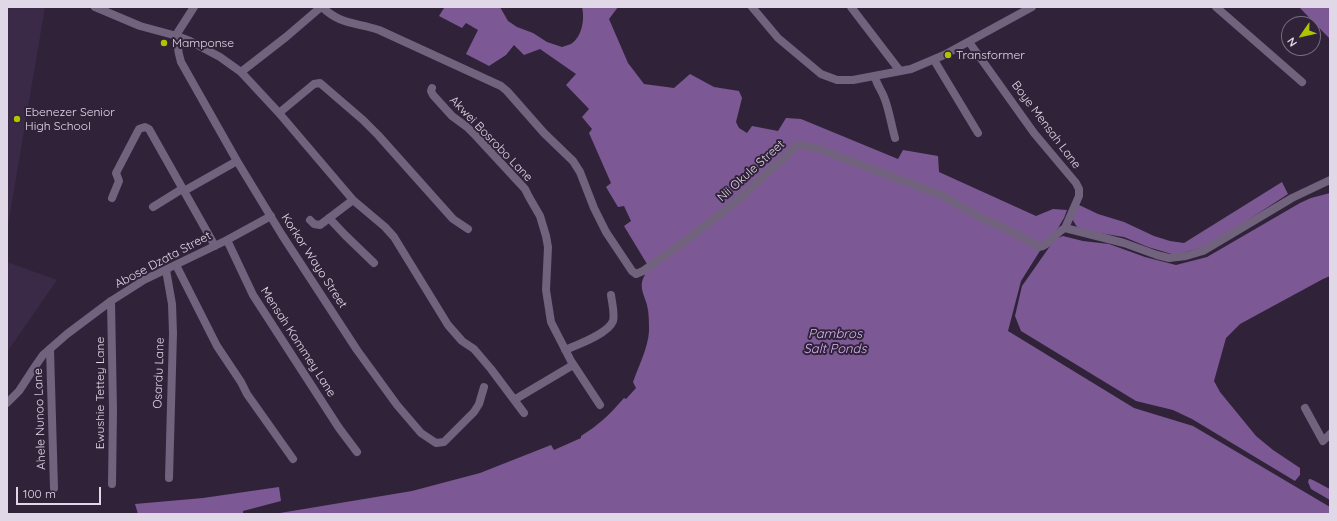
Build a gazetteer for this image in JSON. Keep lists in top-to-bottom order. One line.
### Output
{"streets":{"street":["Boye Mensah Lane","Akwei Bosrobo Lane","Nii Okule Street","Abose Dzata Street","Korkor Wayo Street","Mensah Kommey Lane","Osardu Lane","Ewushie Tettey Lane","Ahele Nunoo Lane"]},"crossings":[["Boye Mensah Lane","Nii Okule Street"],["Abose Dzata Street","Korkor Wayo Street"],["Abose Dzata Street","Mensah Kommey Lane"],["Abose Dzata Street","Osardu Lane"],["Abose Dzata Street","Ewushie Tettey Lane"],["Abose Dzata Street","Ahele Nunoo Lane"]],"water":["Pambros Salt Ponds"],"places":["Mamponse","Transformer","Ebenezer Senior High School"],"scale_bar":"100 m","north":"bottom left"}
